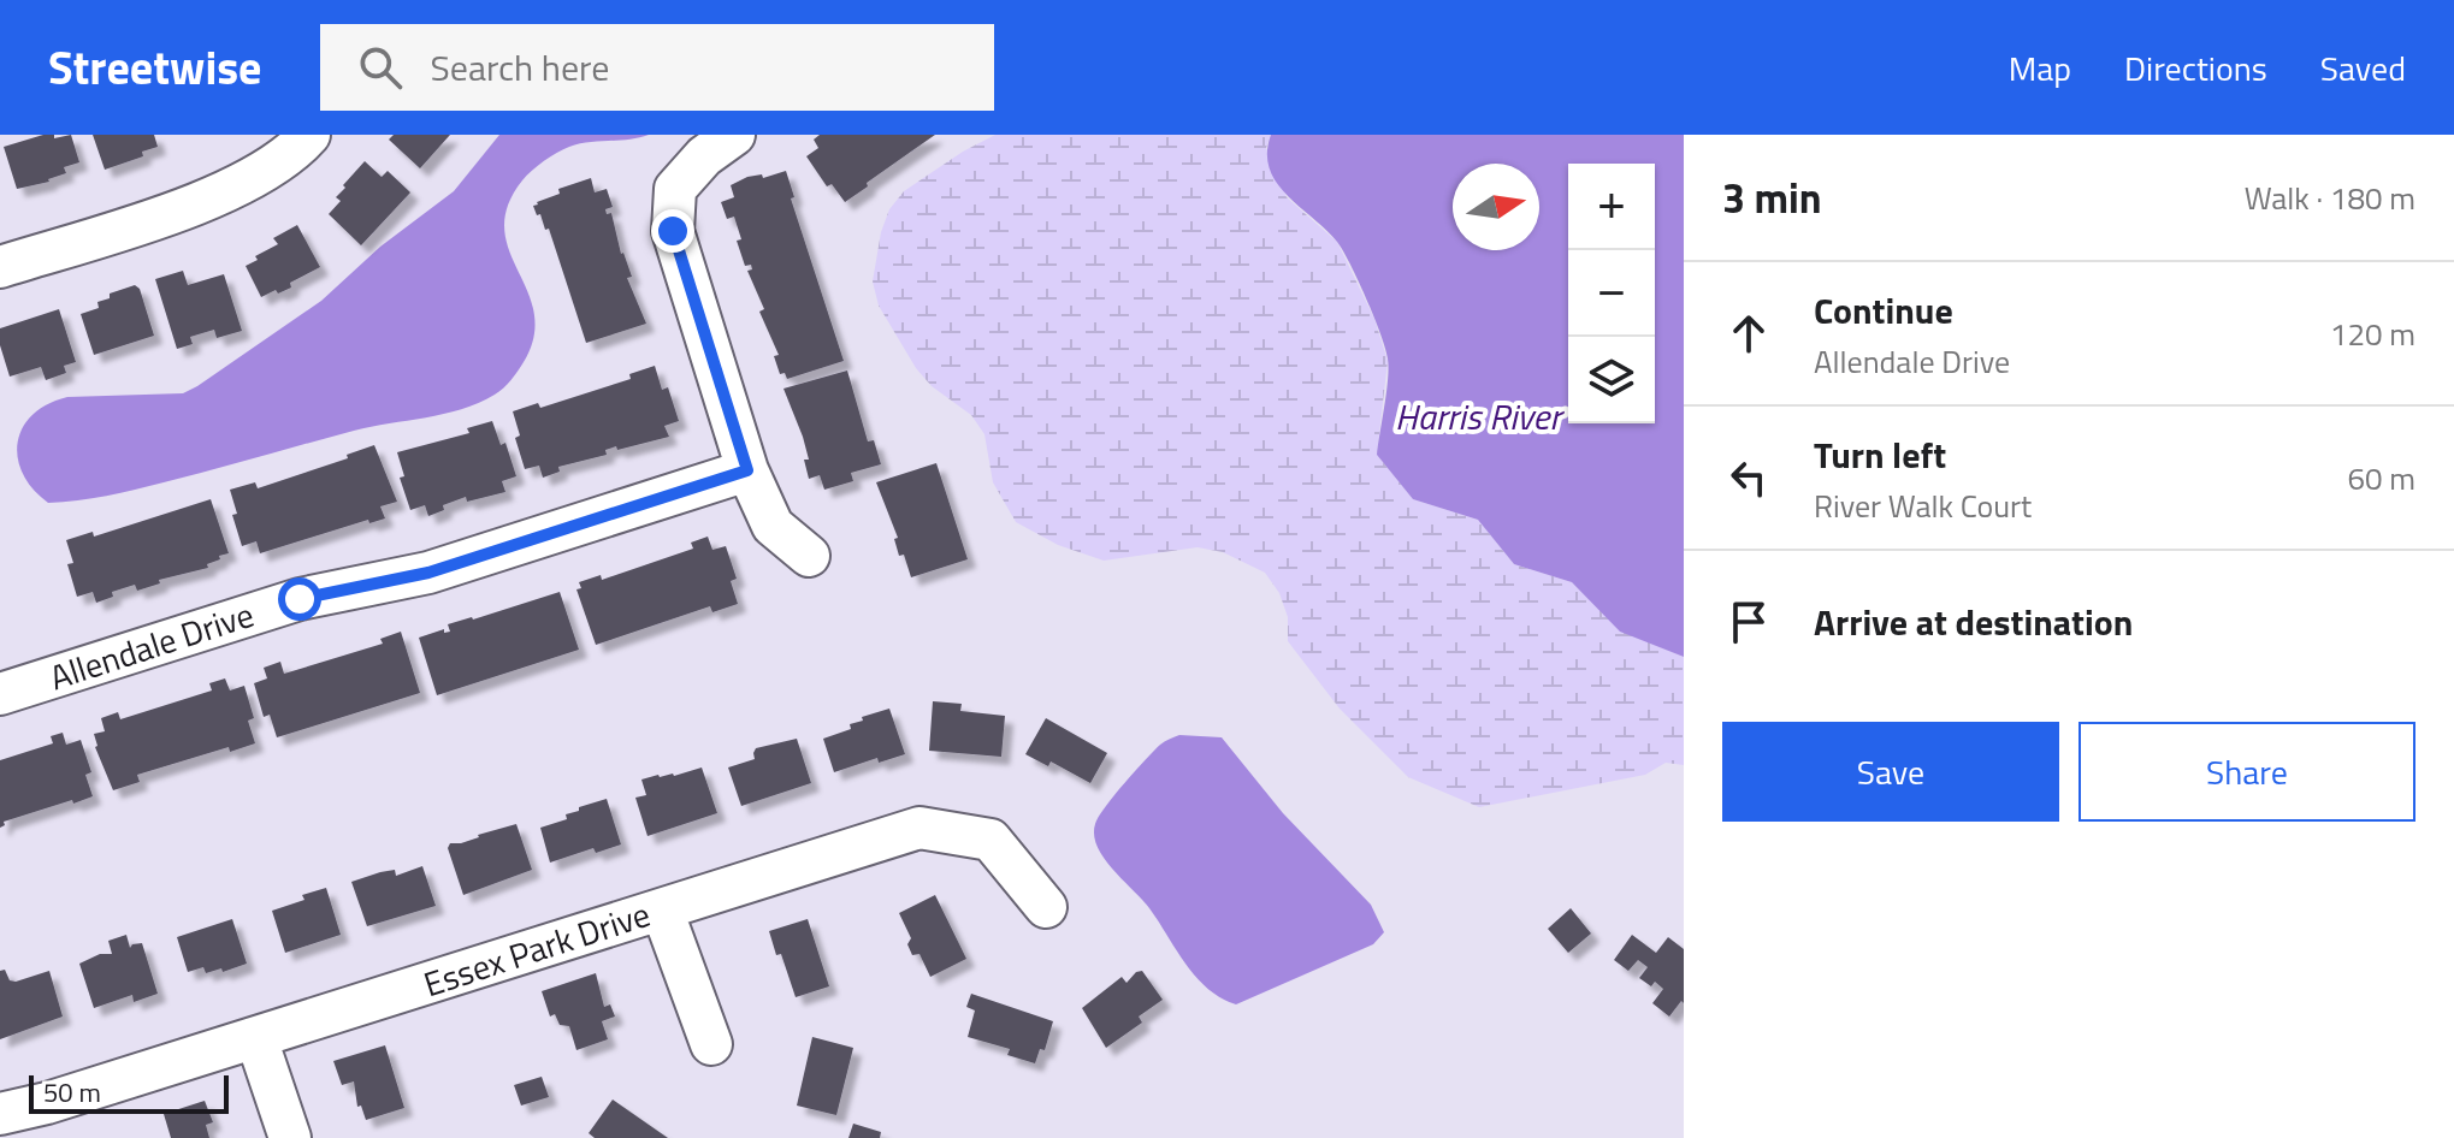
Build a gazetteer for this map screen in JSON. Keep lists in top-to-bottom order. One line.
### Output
{"streets":{"street":["Allendale Drive","Essex Park Drive"]},"water":["Harris River"],"scale_bar":"50 m","north":"right","page":{"header":"Streetwise","search":"Search here","nav":["Map","Directions","Saved"],"heading":["3 min","Walk · 180 m"],"map_buttons":["+","−"],"list":[["Continue","Allendale Drive","120 m"],["Turn left","River Walk Court","60 m"],"Arrive at destination"],"buttons":["Save","Share"],"scale":"50 m"}}
